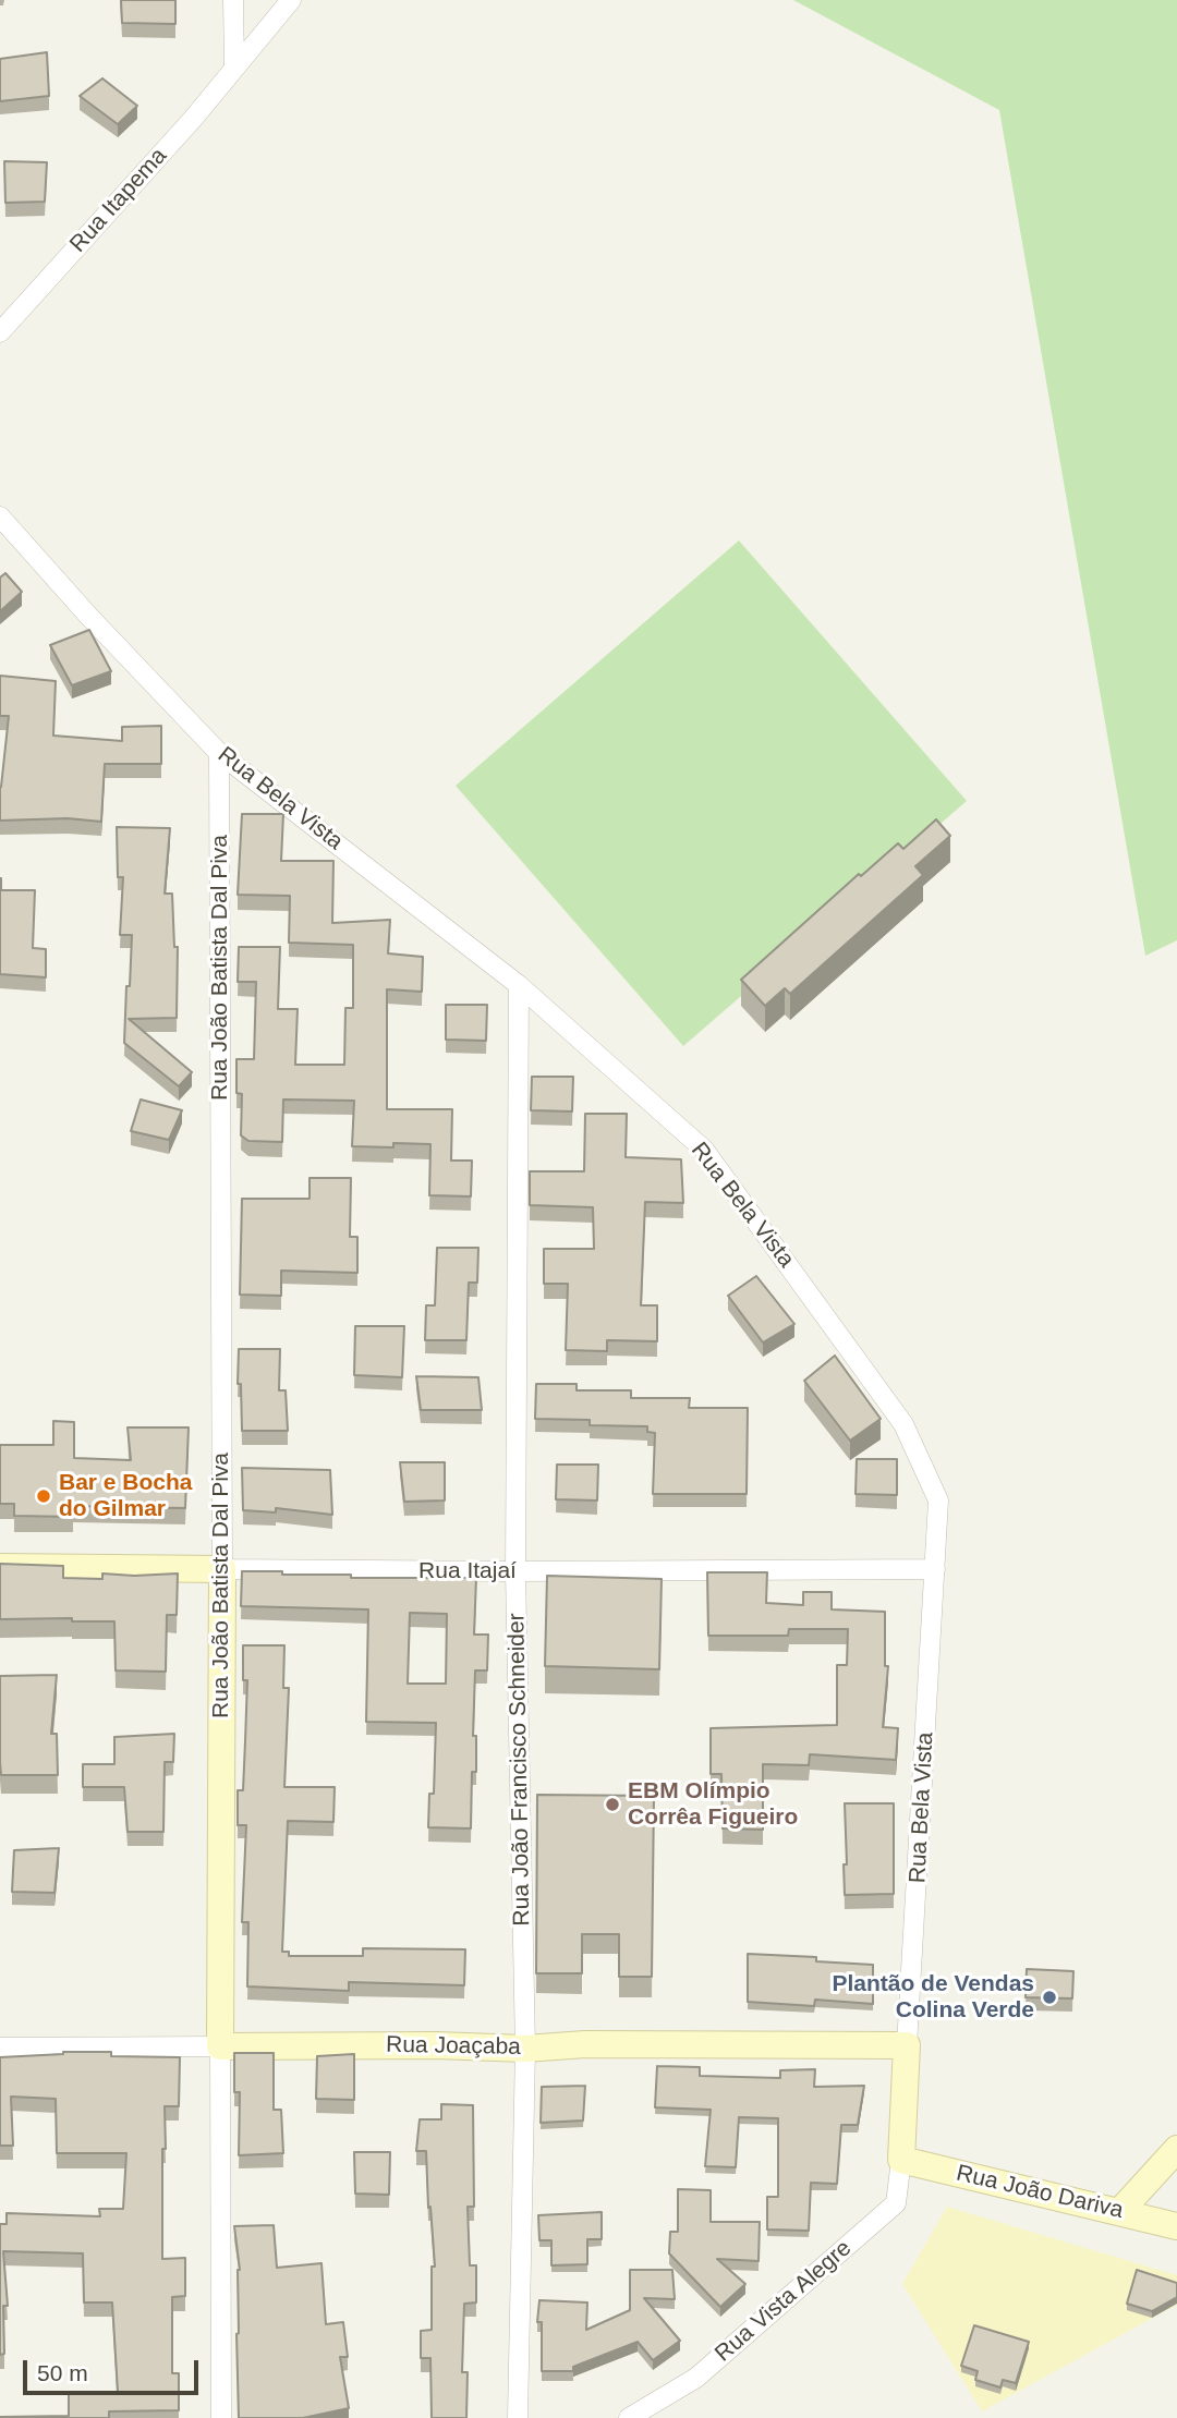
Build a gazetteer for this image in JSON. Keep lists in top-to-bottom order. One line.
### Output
{"streets":{"street":["Rua Itapema","Rua Bela Vista","Rua João Batista Dal Piva","Rua Itajaí","Rua João Francisco Schneider","Rua Joaçaba","Rua João Dariva","Rua Vista Alegre"]},"crossings":[["Rua Bela Vista","Rua João Batista Dal Piva"],["Rua Bela Vista","Rua Itajaí"],["Rua Bela Vista","Rua João Francisco Schneider"],["Rua Bela Vista","Rua Joaçaba"],["Rua Bela Vista","Rua João Dariva"],["Rua Bela Vista","Rua Vista Alegre"],["Rua João Batista Dal Piva","Rua Itajaí"],["Rua João Batista Dal Piva","Rua Joaçaba"],["Rua Itajaí","Rua João Francisco Schneider"],["Rua João Francisco Schneider","Rua Joaçaba"],["Rua João Dariva","Rua Vista Alegre"]],"places":["Bar e Bocha do Gilmar","EBM Olímpio Corrêa Figueiro","Plantão de Vendas Colina Verde"],"scale_bar":"50 m"}
